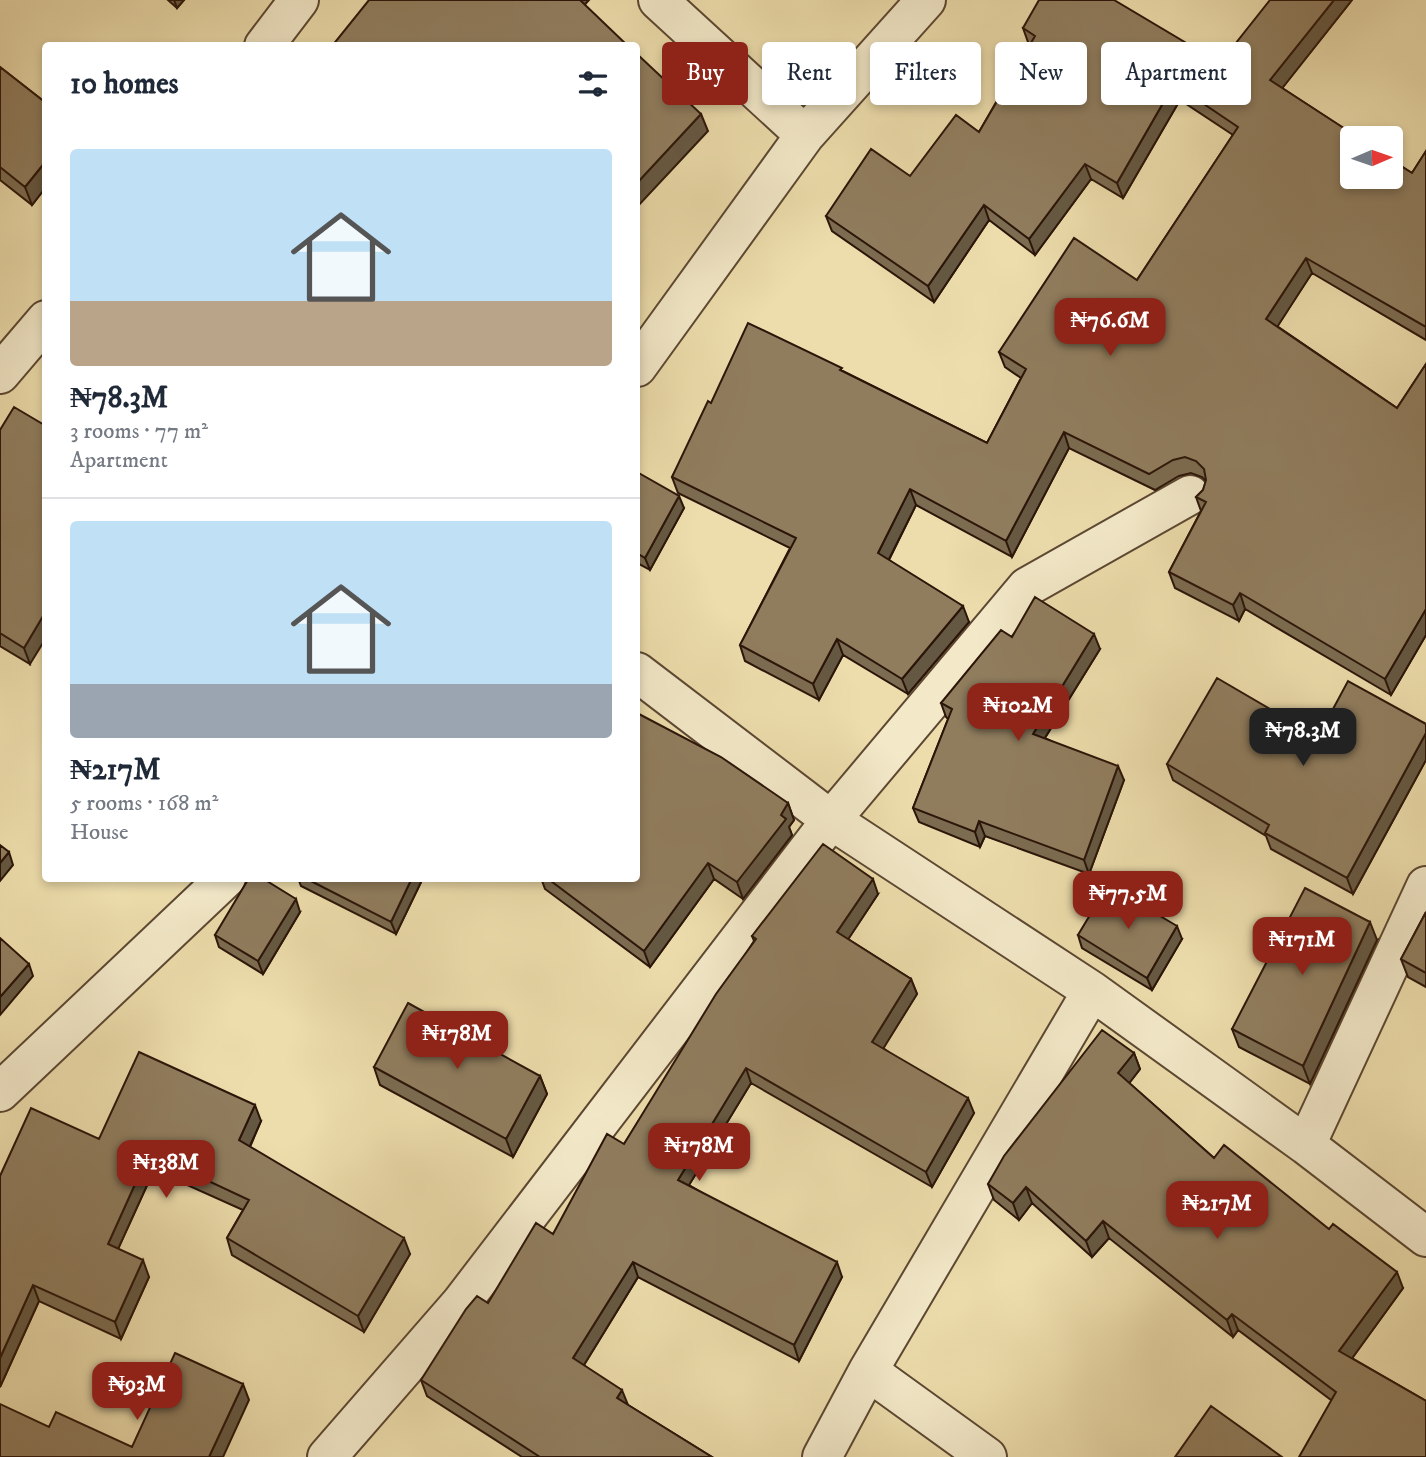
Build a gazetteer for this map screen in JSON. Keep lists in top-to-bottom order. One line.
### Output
{"north":"right","page":{"chip":["Buy","Rent","Filters","New","Apartment"],"heading":"10 homes","list":[{"name":"₦78.3M","note":"3 rooms · 77 m² · Apartment"},{"name":"₦217M","note":"5 rooms · 168 m² · House"}],"price":["₦76.6M","₦102M","₦78.3M","₦77.5M","₦171M","₦178M","₦178M","₦138M","₦217M","₦93M"]}}
